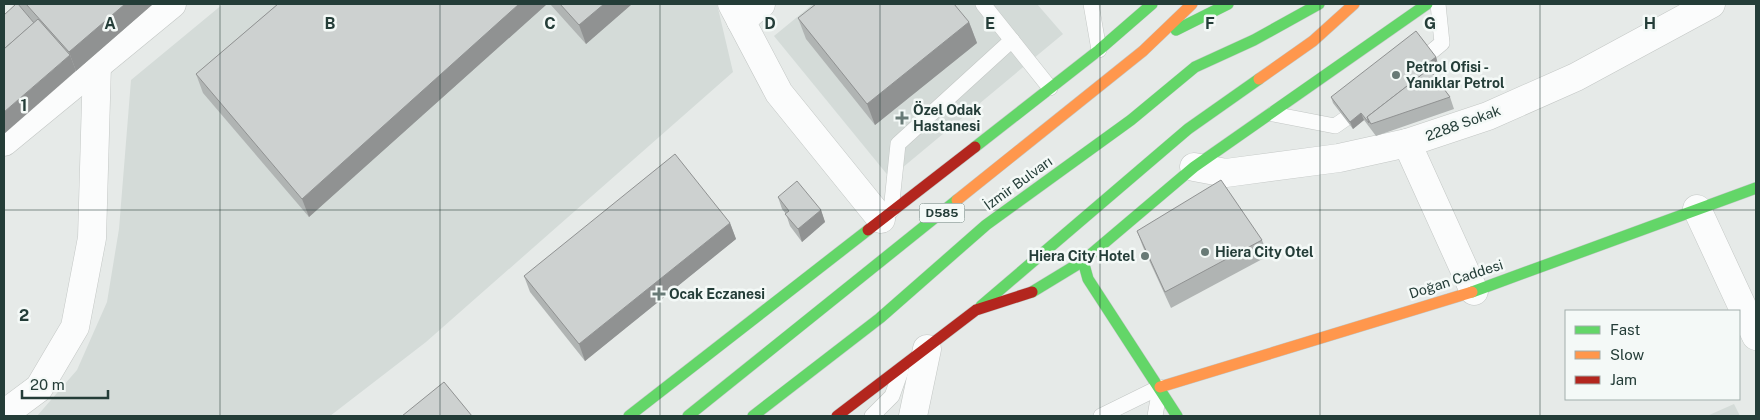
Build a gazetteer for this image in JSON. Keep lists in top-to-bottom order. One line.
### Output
{"streets":{"main road":["İzmir Bulvarı","D585","Doğan Caddesi"],"street":["2288 Sokak"]},"places":{"other":["Petrol Ofisi - Yanıklar Petrol","Hiera City Otel","Hiera City Hotel"],"health":["Özel Odak Hastanesi","Ocak Eczanesi"]},"legend":["Fast","Slow","Jam"],"scale_bar":"20 m","grid":{"columns":["A","B","C","D","E","F","G","H"],"rows":["1","2"]}}
